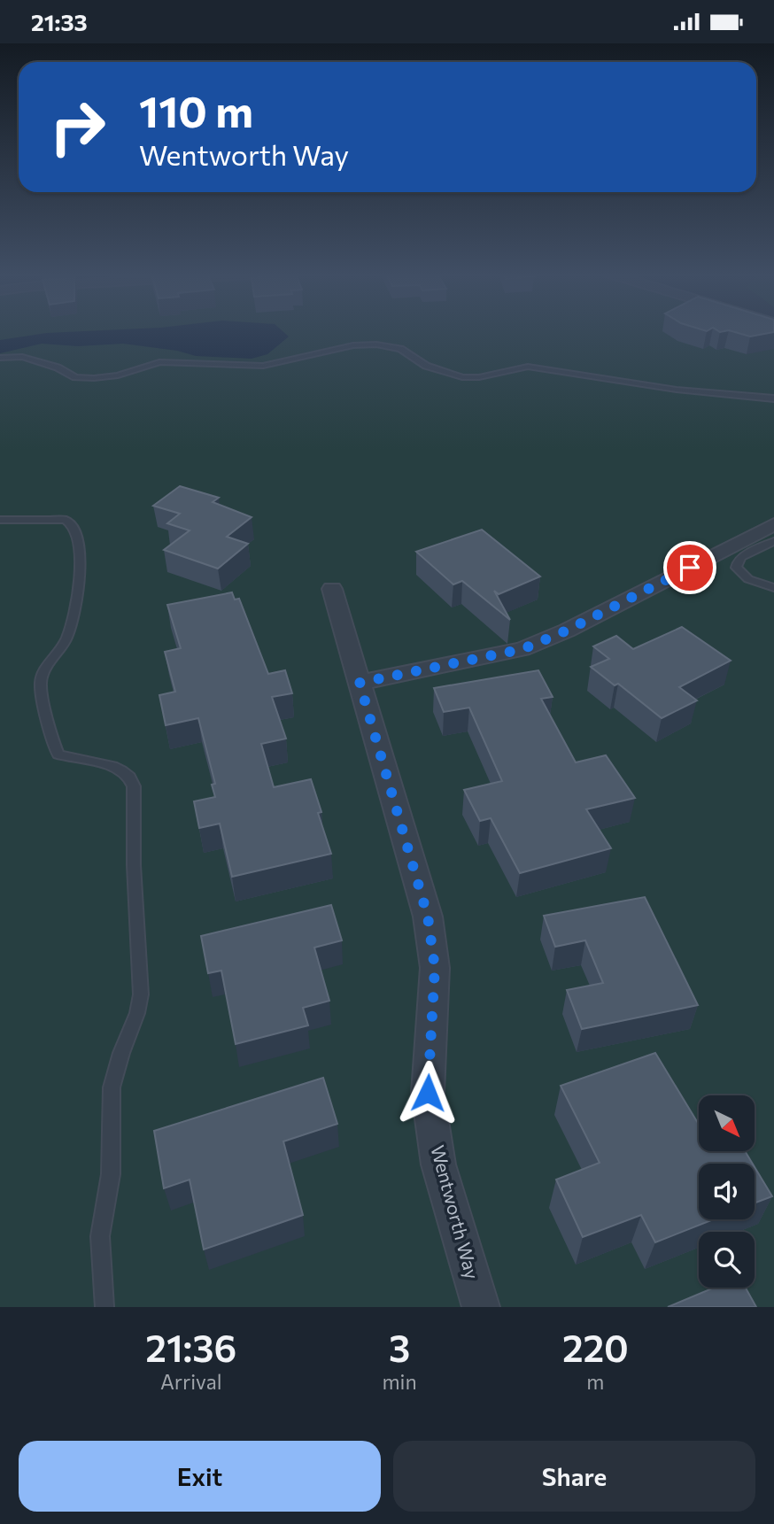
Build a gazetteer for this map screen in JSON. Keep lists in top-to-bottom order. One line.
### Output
{"streets":{"street":["Wentworth Way"]},"north":"bottom right","page":{"status":"21:33","turn":["110 m","Wentworth Way"],"eta":["21:36","Arrival","3","min","220","m"],"buttons":["Exit","Share"]}}
